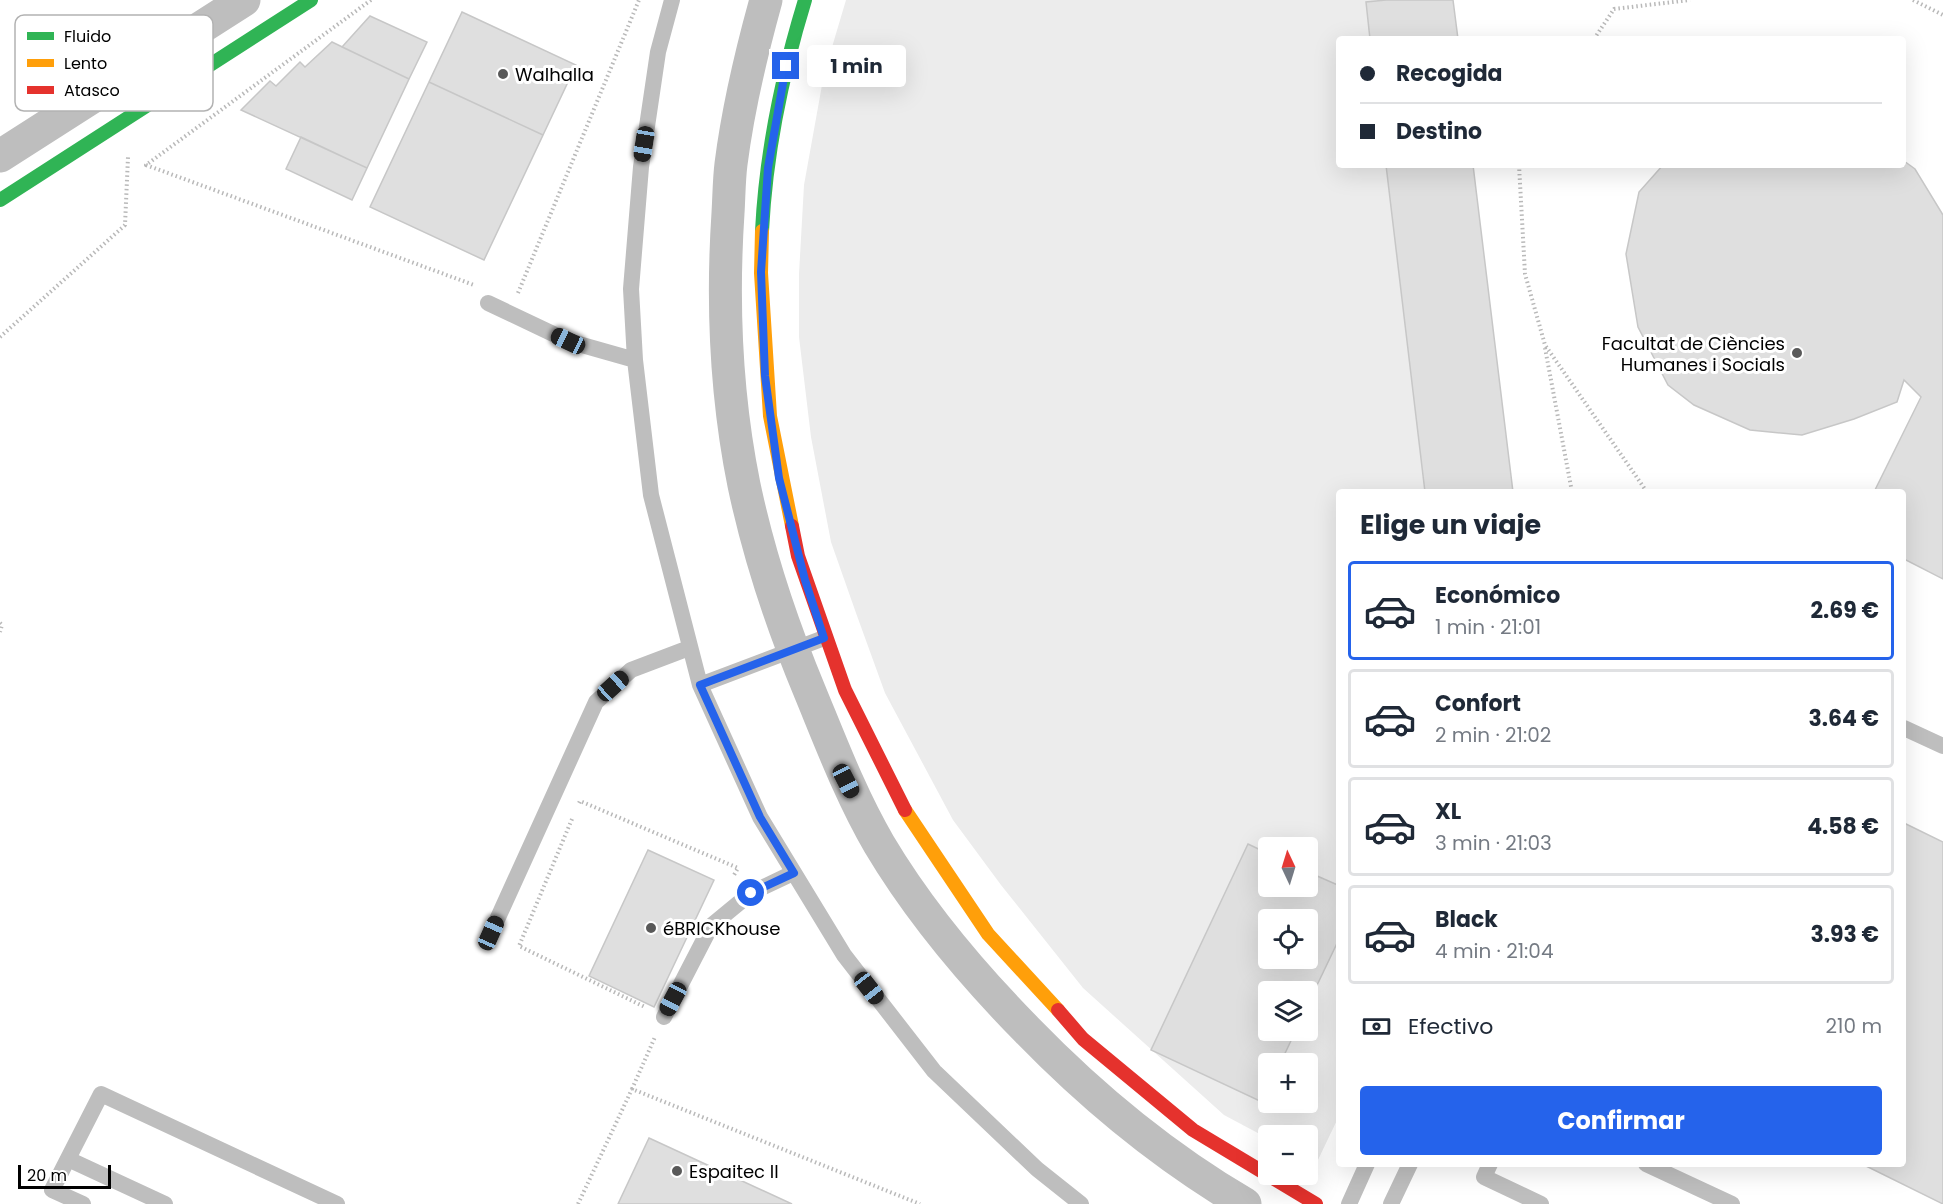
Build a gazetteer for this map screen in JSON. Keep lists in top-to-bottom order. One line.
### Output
{"places":["Walhalla","Facultat de Ciències Humanes i Socials","éBRICKhouse","Espaitec II"],"legend":["Fluido","Lento","Atasco"],"scale_bar":"20 m","north":"top","page":{"banner":["Recogida","Destino"],"bubble":"1 min","heading":"Elige un viaje","list":[{"name":"Económico","note":"1 min · 21:01","value":"2.69 €"},{"name":"Confort","note":"2 min · 21:02","value":"3.64 €"},{"name":"XL","note":"3 min · 21:03","value":"4.58 €"},{"name":"Black","note":"4 min · 21:04","value":"3.93 €"}],"map_buttons":["+","−"],"pay":["Efectivo","210 m"],"buttons":"Confirmar","scale":"20 m"}}
